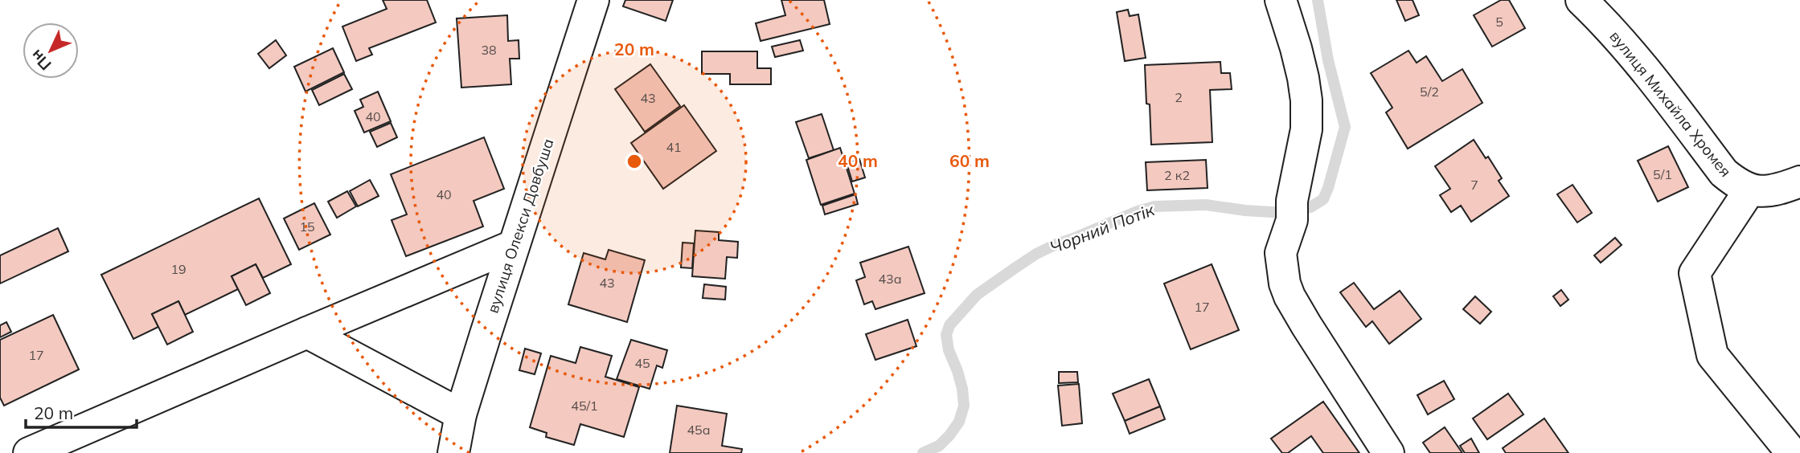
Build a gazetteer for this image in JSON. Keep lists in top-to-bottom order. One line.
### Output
{"streets":{"street":["вулиця Михайла Хромея","вулиця Олекси Довбуша"]},"water":["Чорний Потік"],"house_numbers":["5","38","5/2","2","43","40","41","5/1","2 к2","7","40","15","19","43а","43","17","17","45","45/1","45а"],"scale_bar":"20 m","north":"bottom left","rings":["20 m","40 m","60 m"]}
